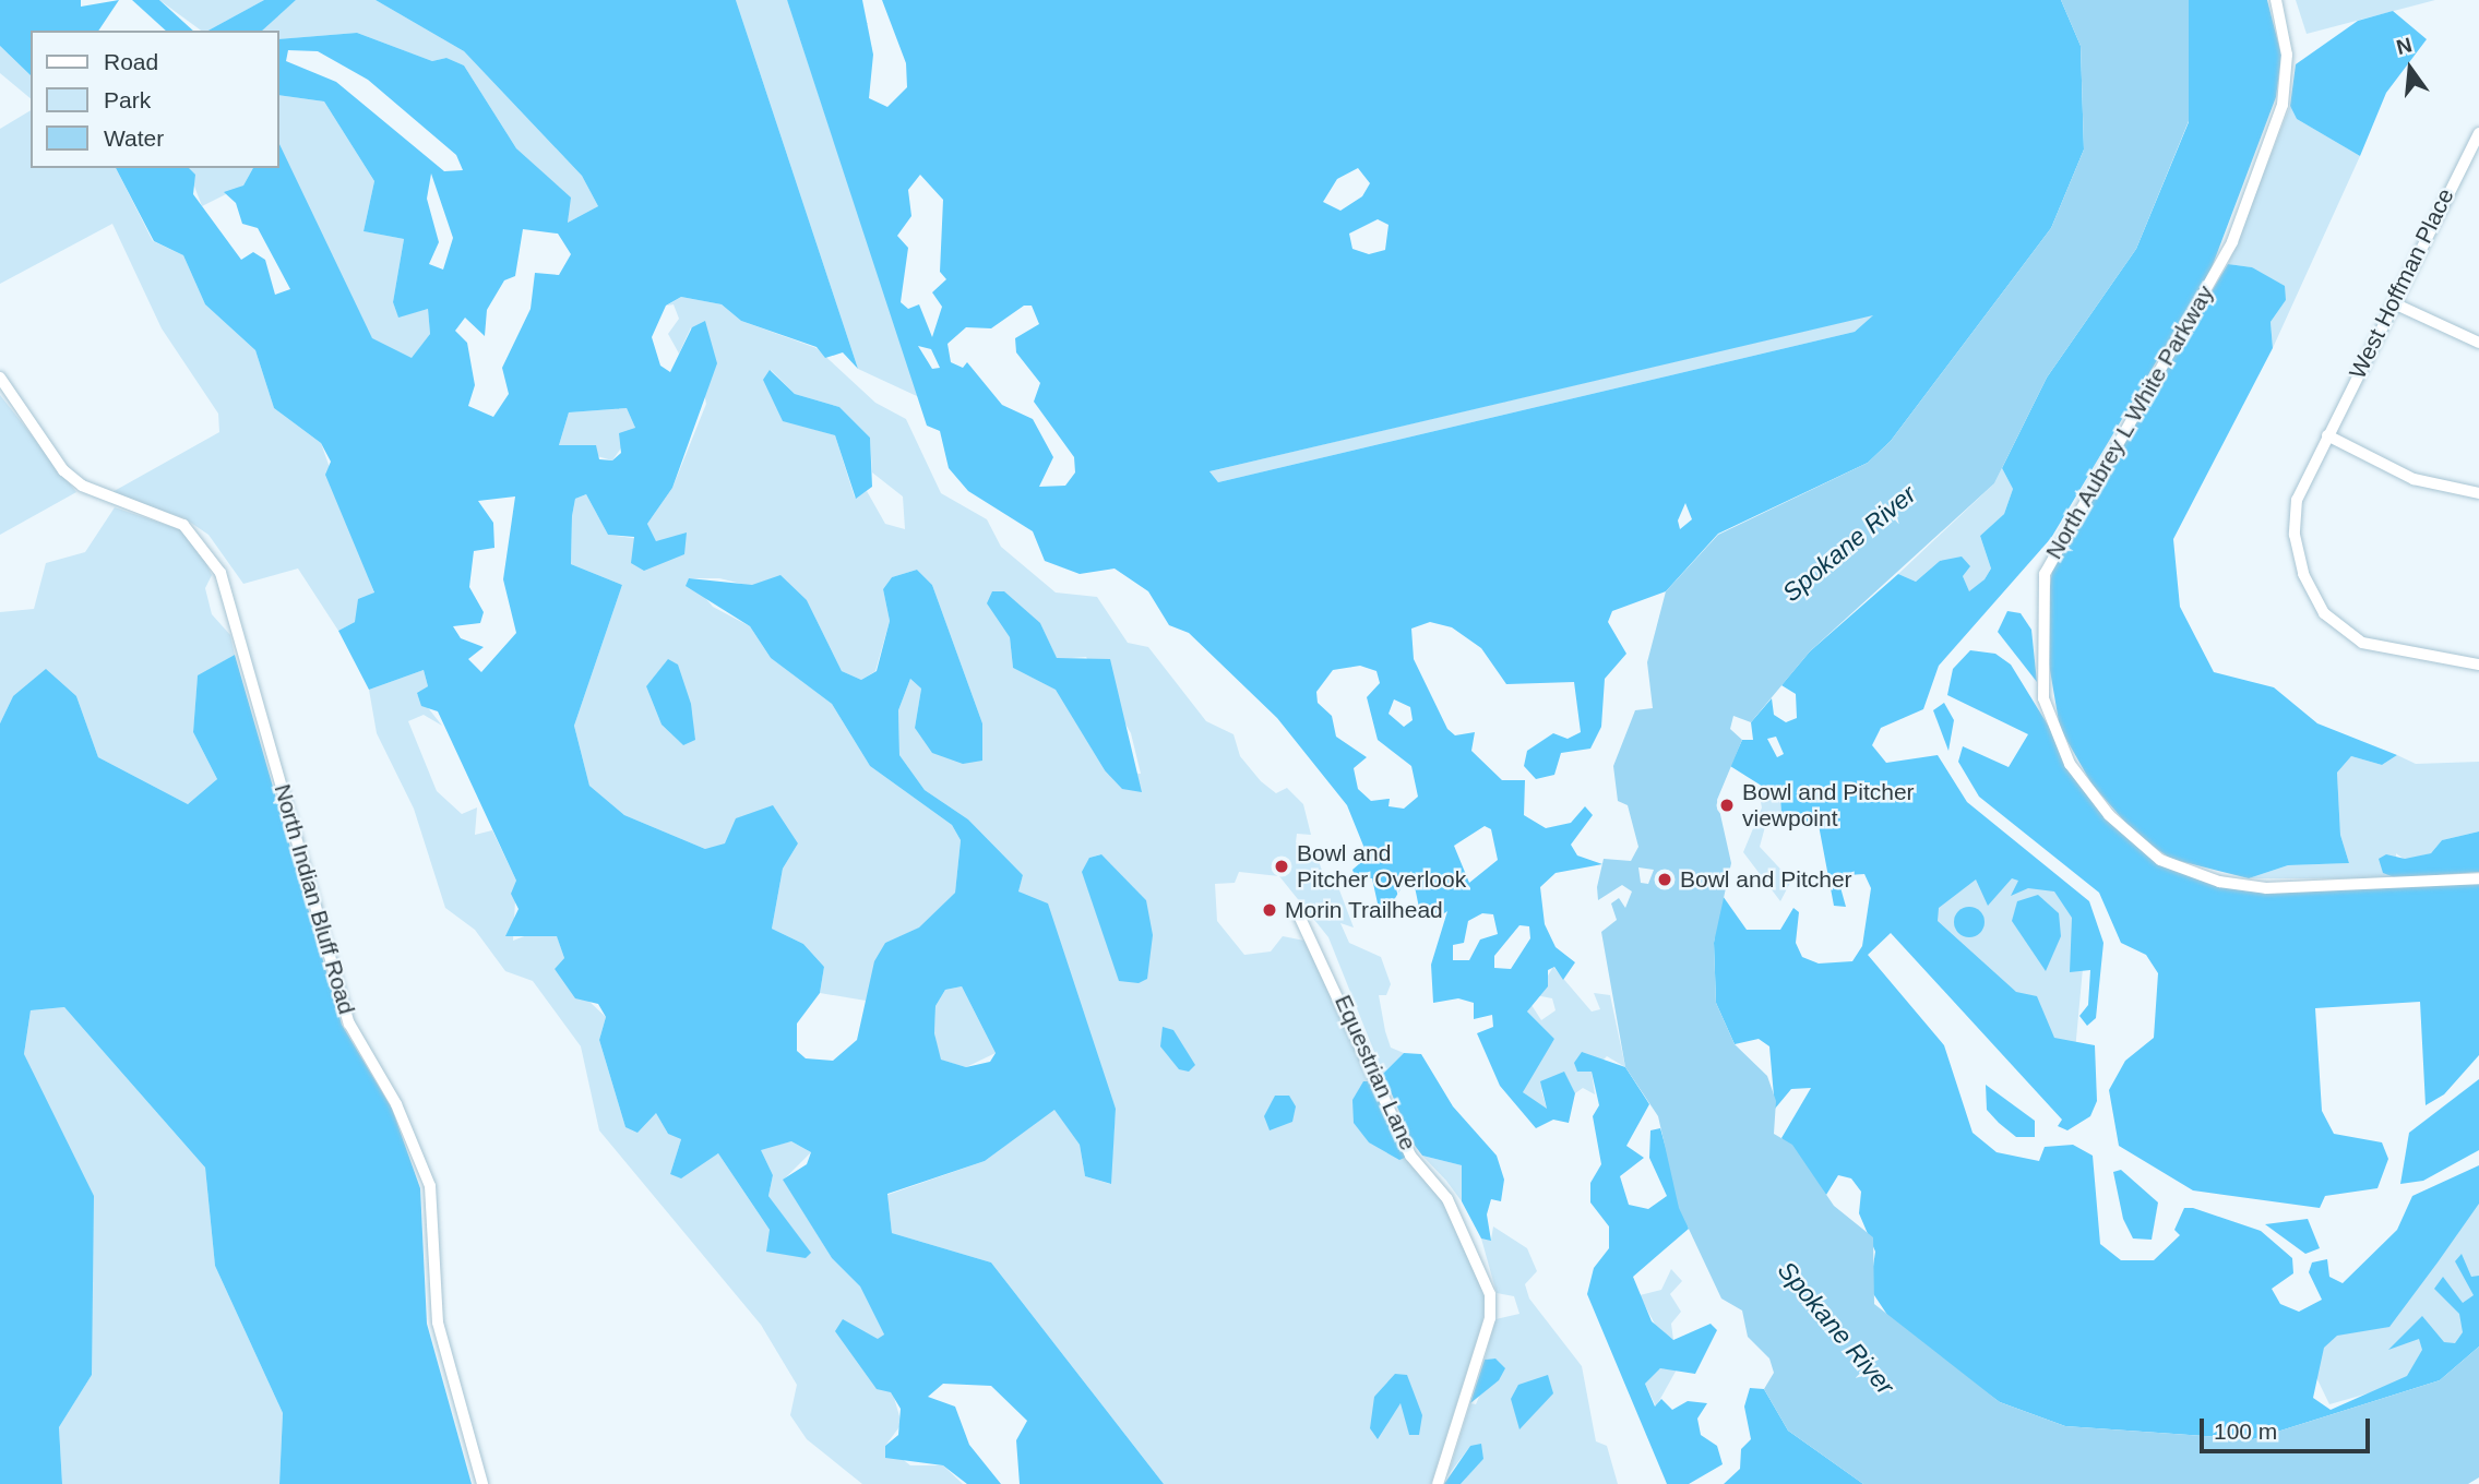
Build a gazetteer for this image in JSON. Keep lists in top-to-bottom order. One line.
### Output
{"streets":{"street":["West Hoffman Place","North Aubrey L White Parkway","North Indian Bluff Road","Equestrian Lane"]},"water":["Spokane River"],"places":["Bowl and Pitcher viewpoint","Bowl and Pitcher Overlook","Bowl and Pitcher","Morin Trailhead"],"legend":["Road","Park","Water"],"scale_bar":"100 m","north":"top"}
